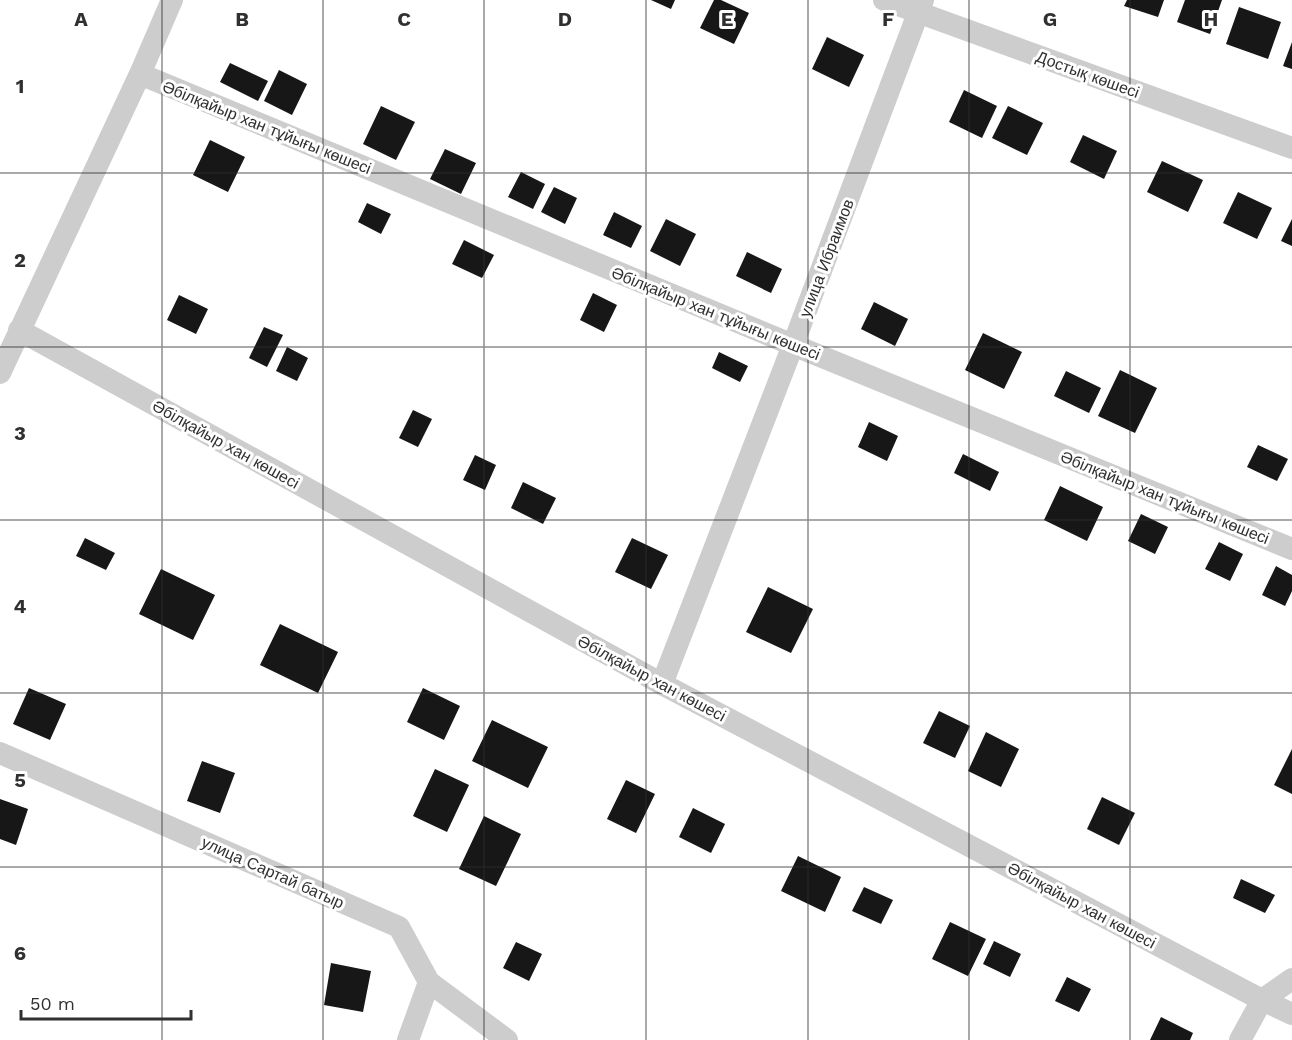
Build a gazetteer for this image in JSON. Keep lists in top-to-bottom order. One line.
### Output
{"streets":{"street":["Достық көшесі","Әбілқайыр хан тұйығы көшесі","улица Ибраимов","Әбілқайыр хан көшесі","улица Сартай батыр"]},"crossings":[["Достық көшесі","улица Ибраимов"],["Әбілқайыр хан тұйығы көшесі","улица Ибраимов"],["улица Ибраимов","Әбілқайыр хан көшесі"]],"scale_bar":"50 m","grid":{"columns":["A","B","C","D","E","F","G","H"],"rows":["1","2","3","4","5","6"]}}
